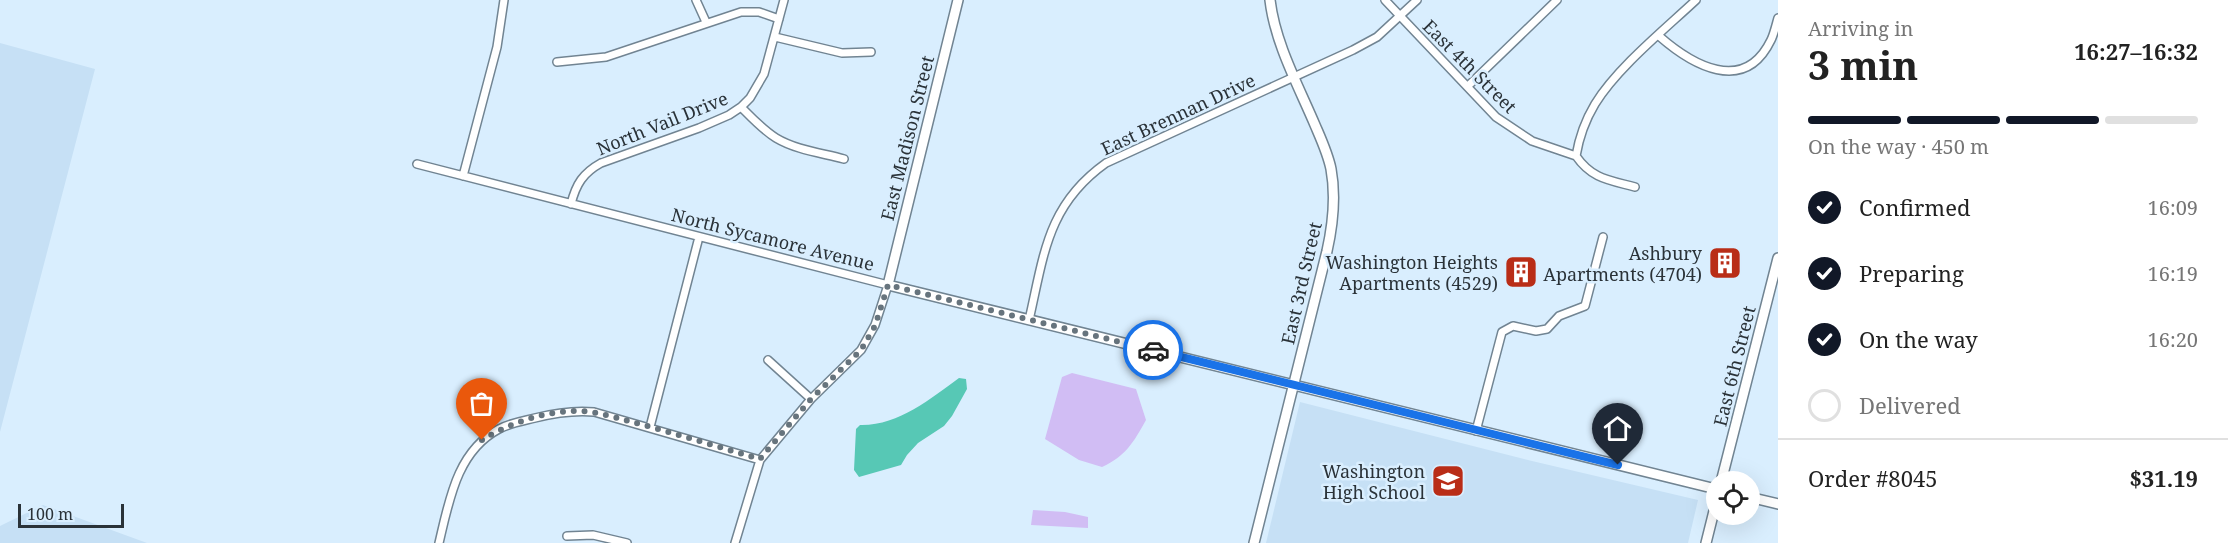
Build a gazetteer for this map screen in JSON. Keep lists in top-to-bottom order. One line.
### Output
{"streets":{"main road":["East Madison Street","North Sycamore Avenue","East 3rd Street","East 6th Street"],"street":["East 4th Street","East Brennan Drive","North Vail Drive"]},"crossings":[["East 4th Street","East Brennan Drive"],["East Brennan Drive","North Sycamore Avenue"],["East Brennan Drive","East 3rd Street"],["North Vail Drive","North Sycamore Avenue"],["East Madison Street","North Sycamore Avenue"],["North Sycamore Avenue","East 3rd Street"]],"places":{"building":["Ashbury Apartments (4704)","Washington Heights Apartments (4529)"],"school or university":["Washington High School"]},"scale_bar":"100 m","page":{"heading":["3 min","Arriving in","16:27–16:32"],"panel":["Order #8045","$31.19"],"bar":"On the way · 450 m","list":[["Confirmed","16:09"],["Preparing","16:19"],["On the way","16:20"],"Delivered"],"scale":"100 m"}}
